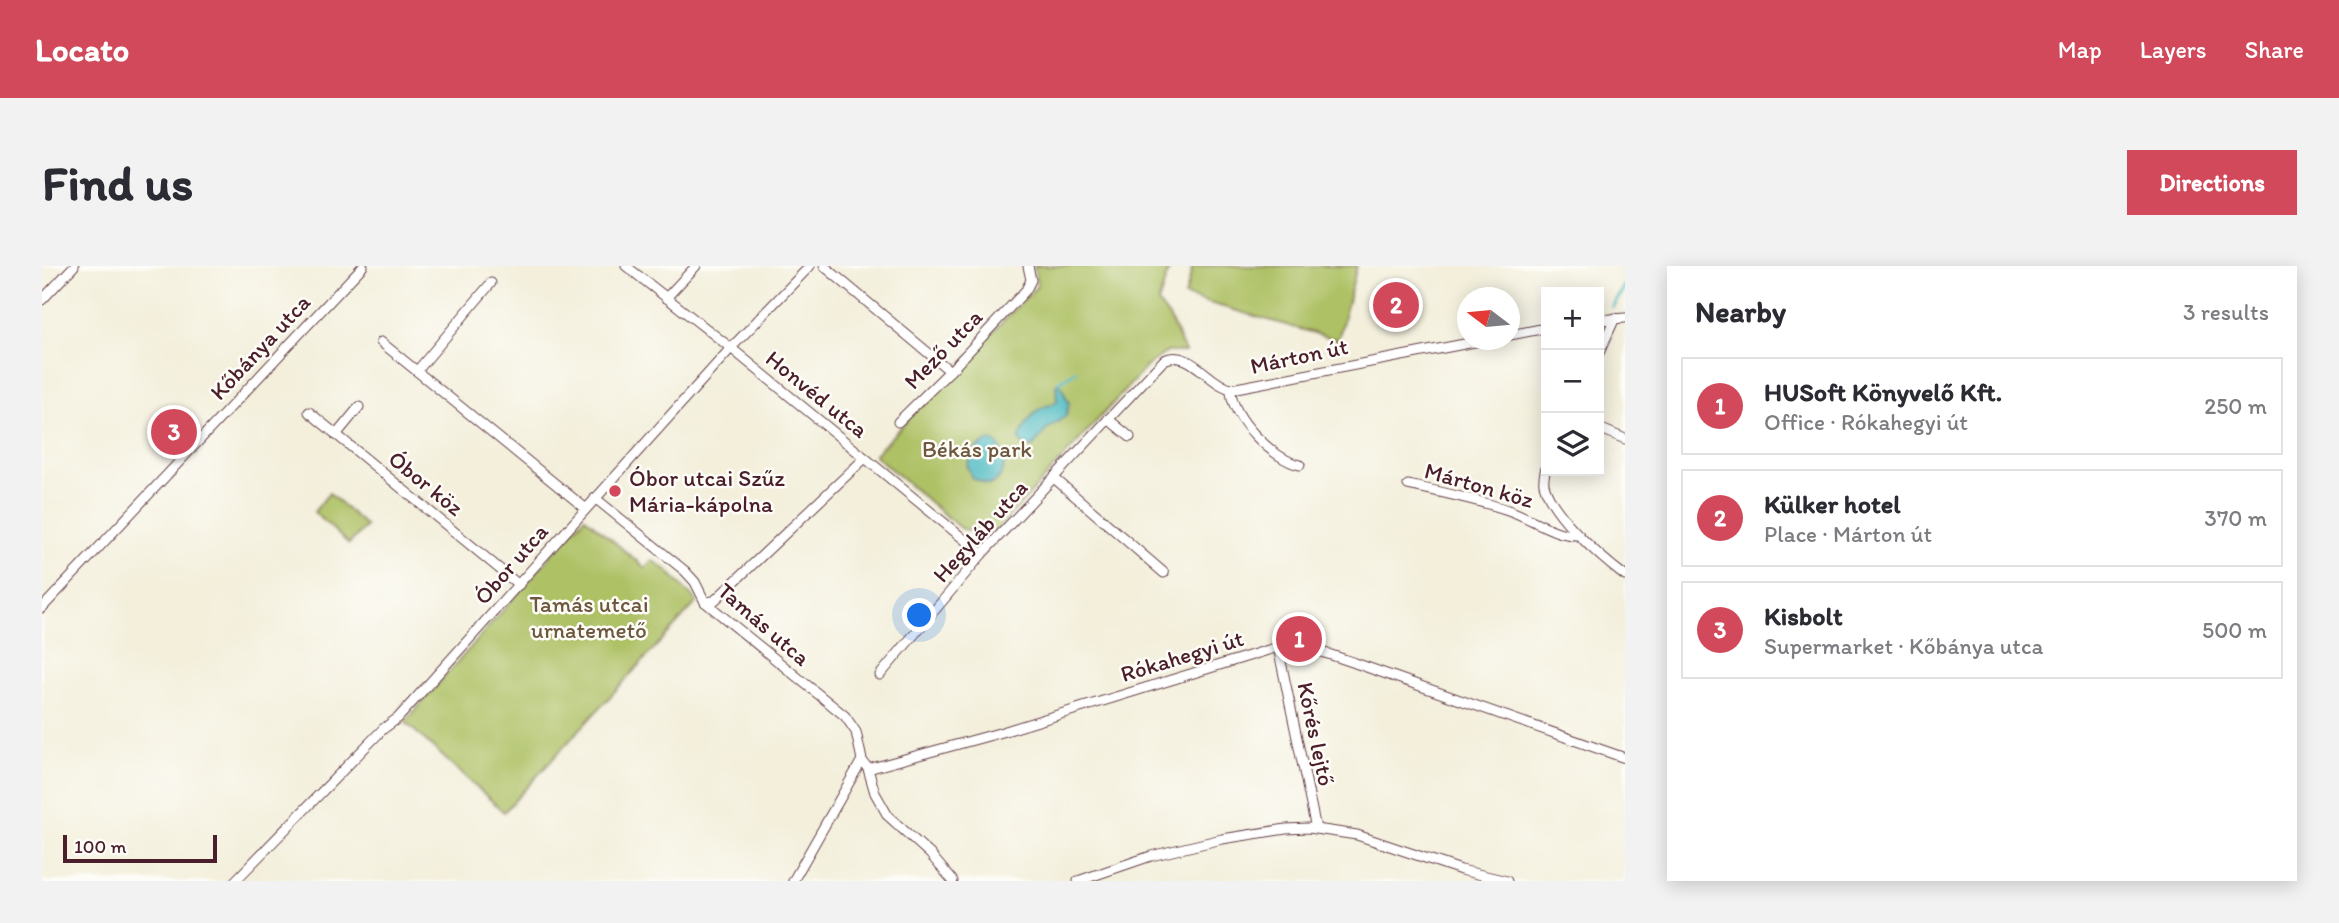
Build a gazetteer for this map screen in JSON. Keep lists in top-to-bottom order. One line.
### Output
{"streets":{"street":["Kőbánya utca","Mező utca","Márton út","Honvéd utca","Óbor köz","Márton köz","Hegyláb utca","Óbor utca","Tamás utca","Rókahegyi út","Kőrés lejtő"]},"crossings":[["Márton út","Hegyláb utca"],["Honvéd utca","Hegyláb utca"],["Honvéd utca","Óbor utca"],["Óbor köz","Óbor utca"],["Óbor utca","Tamás utca"],["Tamás utca","Rókahegyi út"],["Rókahegyi út","Kőrés lejtő"]],"parks":["Békás park","Tamás utcai urnatemető"],"places":["Óbor utcai Szűz Mária-kápolna"],"scale_bar":"100 m","north":"left","page":{"header":"Locato","nav":["Map","Layers","Share"],"buttons":"Directions","title":"Find us","heading":["Nearby","3 results"],"pins":["2","3","1"],"map_buttons":["+","−"],"list":[{"mark":"1","name":"HUSoft Könyvelő Kft.","note":"Office · Rókahegyi út","value":"250 m"},{"mark":"2","name":"Külker hotel","note":"Place · Márton út","value":"370 m"},{"mark":"3","name":"Kisbolt","note":"Supermarket · Kőbánya utca","value":"500 m"}],"scale":"100 m"}}
